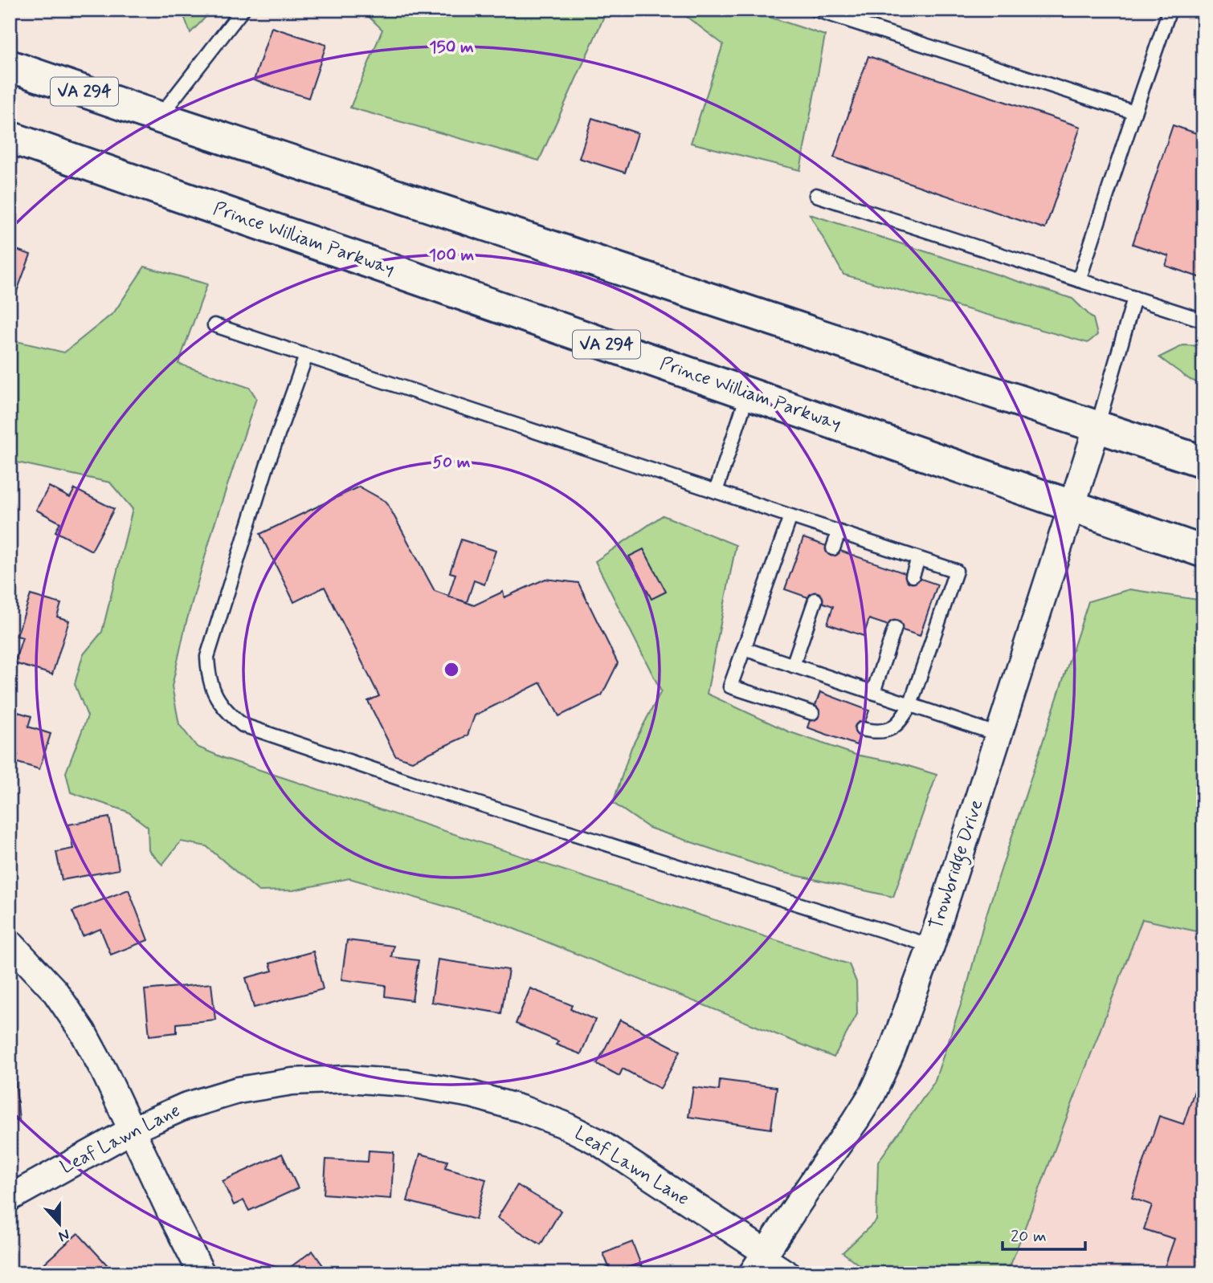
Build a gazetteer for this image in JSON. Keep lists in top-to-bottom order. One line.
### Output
{"streets":{"highway":["VA 294","Prince William Parkway"],"street":["Trowbridge Drive","Leaf Lawn Lane"]},"crossings":[["VA 294","Trowbridge Drive"],["Prince William Parkway","Trowbridge Drive"],["Trowbridge Drive","Leaf Lawn Lane"]],"scale_bar":"20 m","north":"bottom","rings":["150 m","100 m","50 m"]}
